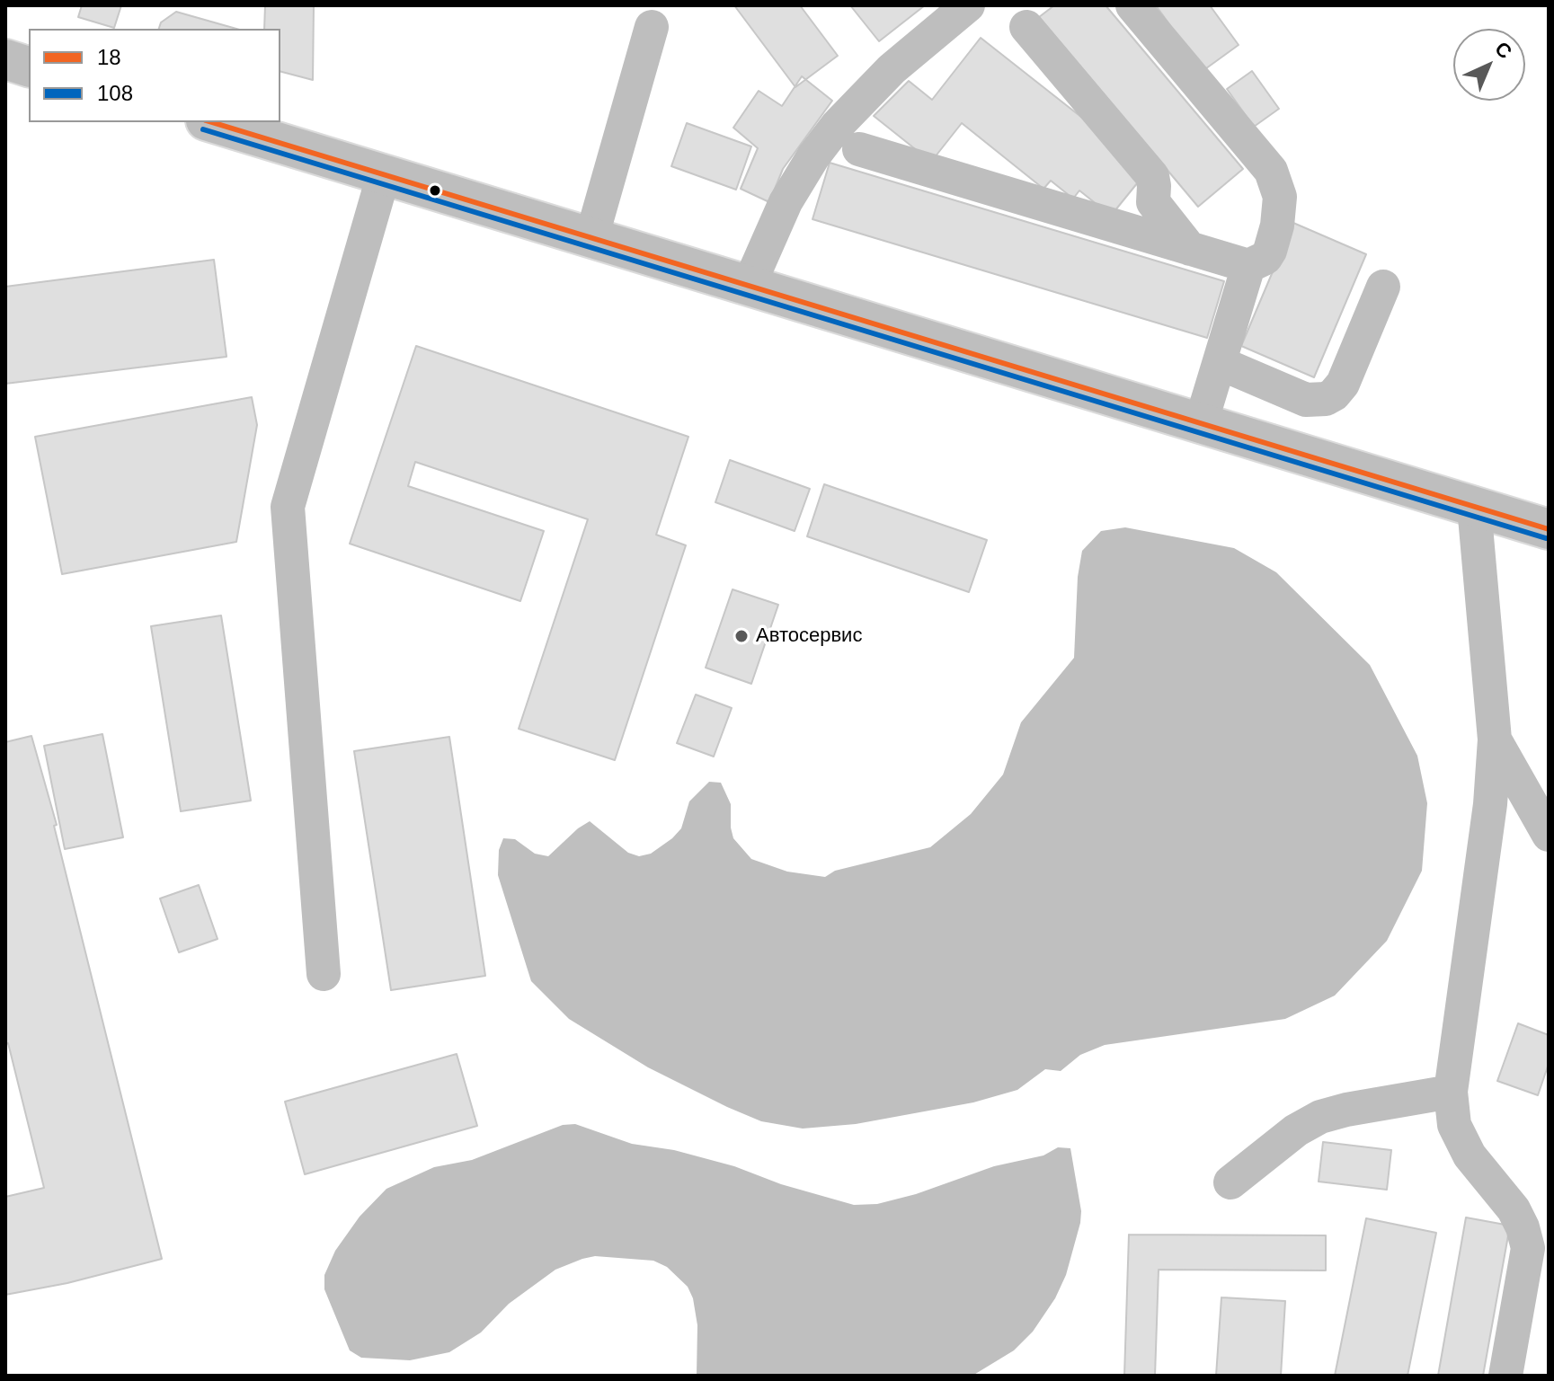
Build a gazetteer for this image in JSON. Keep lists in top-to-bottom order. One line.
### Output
{"places":["Автосервис"],"lines":["transit line 18","transit line 108"],"legend":["18","108"],"north":"top right"}
